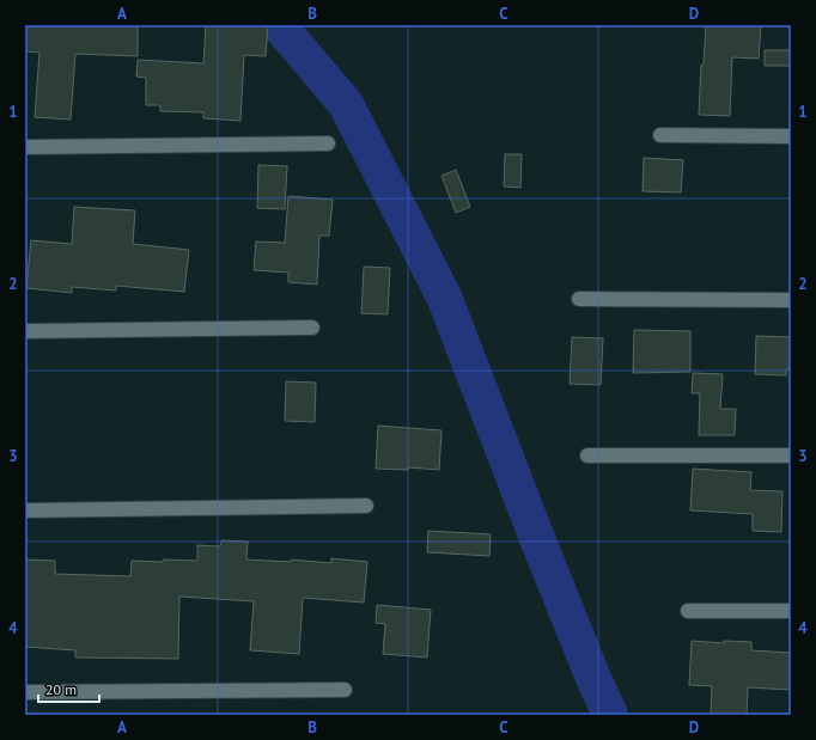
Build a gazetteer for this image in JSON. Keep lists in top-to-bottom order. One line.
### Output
{"scale_bar":"20 m","grid":{"columns":["A","B","C","D"],"rows":["1","2","3","4"]}}
